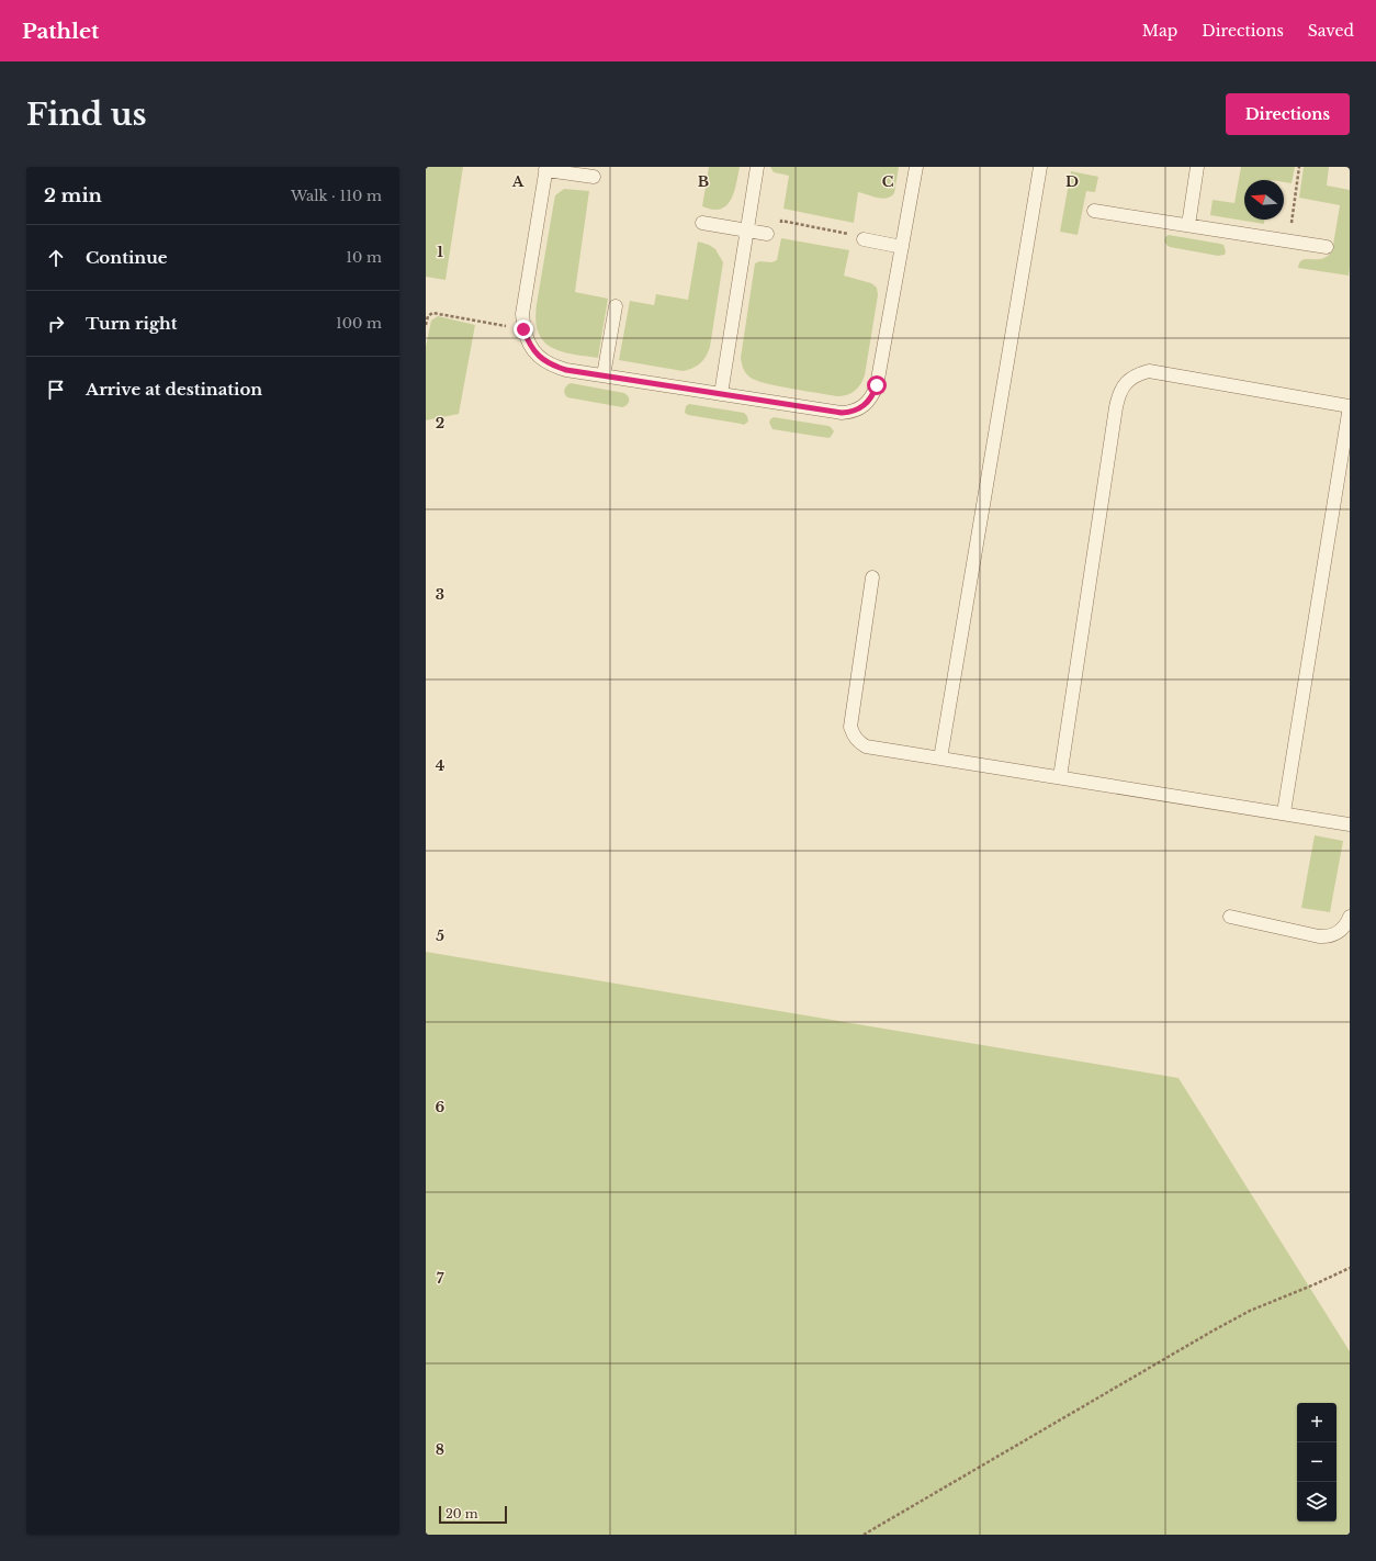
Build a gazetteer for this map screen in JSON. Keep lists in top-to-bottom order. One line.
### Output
{"scale_bar":"20 m","north":"left","page":{"header":"Pathlet","nav":["Map","Directions","Saved"],"buttons":"Directions","title":"Find us","heading":["2 min","Walk · 110 m"],"list":[["Continue","10 m"],["Turn right","100 m"],"Arrive at destination"],"map_buttons":["+","−"],"scale":"20 m"},"grid":{"columns":["A","B","C","D"],"rows":["1","2","3","4","5","6","7","8"]}}
